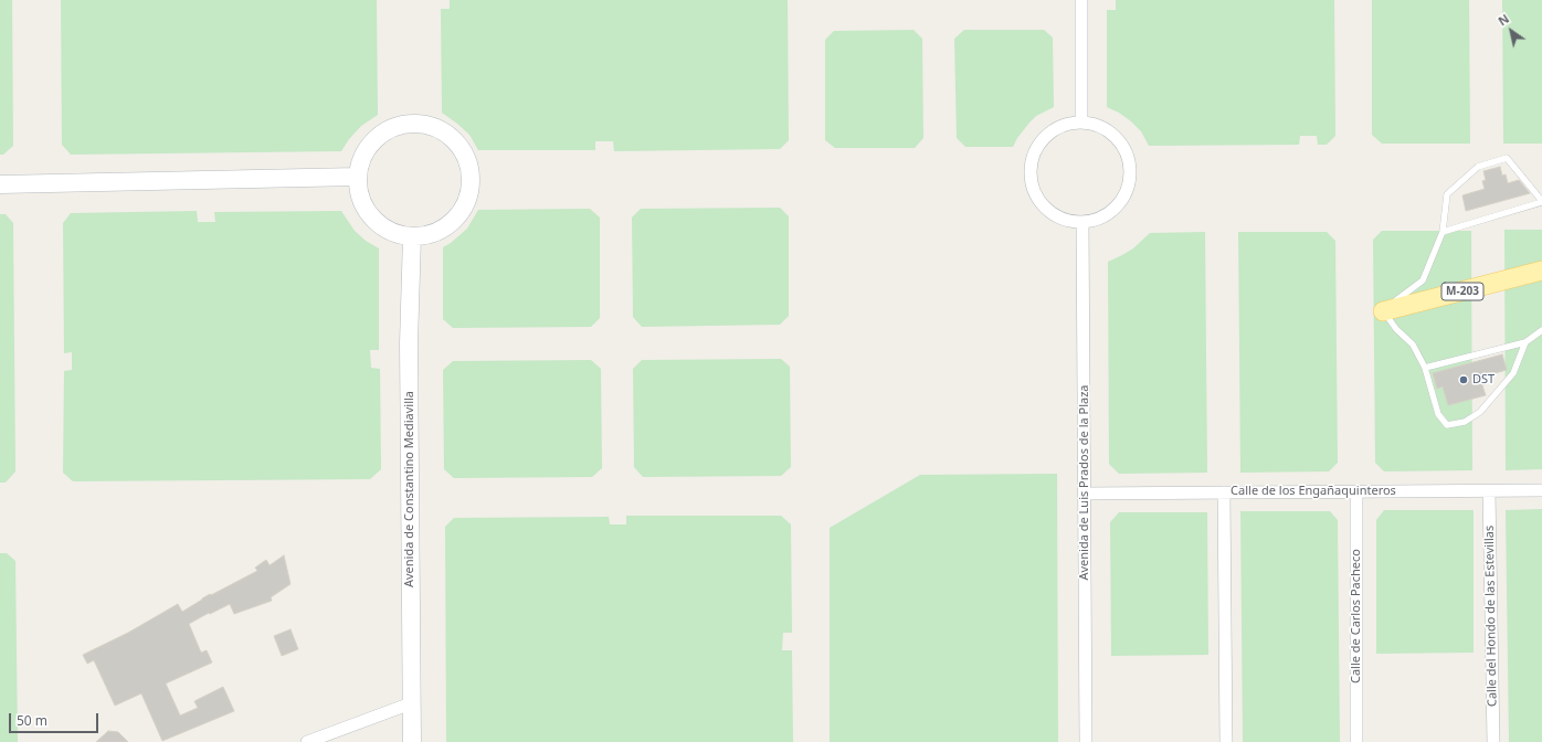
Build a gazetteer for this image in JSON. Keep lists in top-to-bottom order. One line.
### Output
{"streets":{"main road":["M-203"],"street":["Avenida de Luis Prados de la Plaza","Avenida de Constantino Mediavilla","Calle de los Engañaquinteros","Calle de Carlos Pacheco","Calle del Hondo de las Estevillas"]},"crossings":[["Avenida de Luis Prados de la Plaza","Calle de los Engañaquinteros"],["Calle de los Engañaquinteros","Calle de Carlos Pacheco"],["Calle de los Engañaquinteros","Calle del Hondo de las Estevillas"]],"places":["DST"],"scale_bar":"50 m","north":"top left"}
